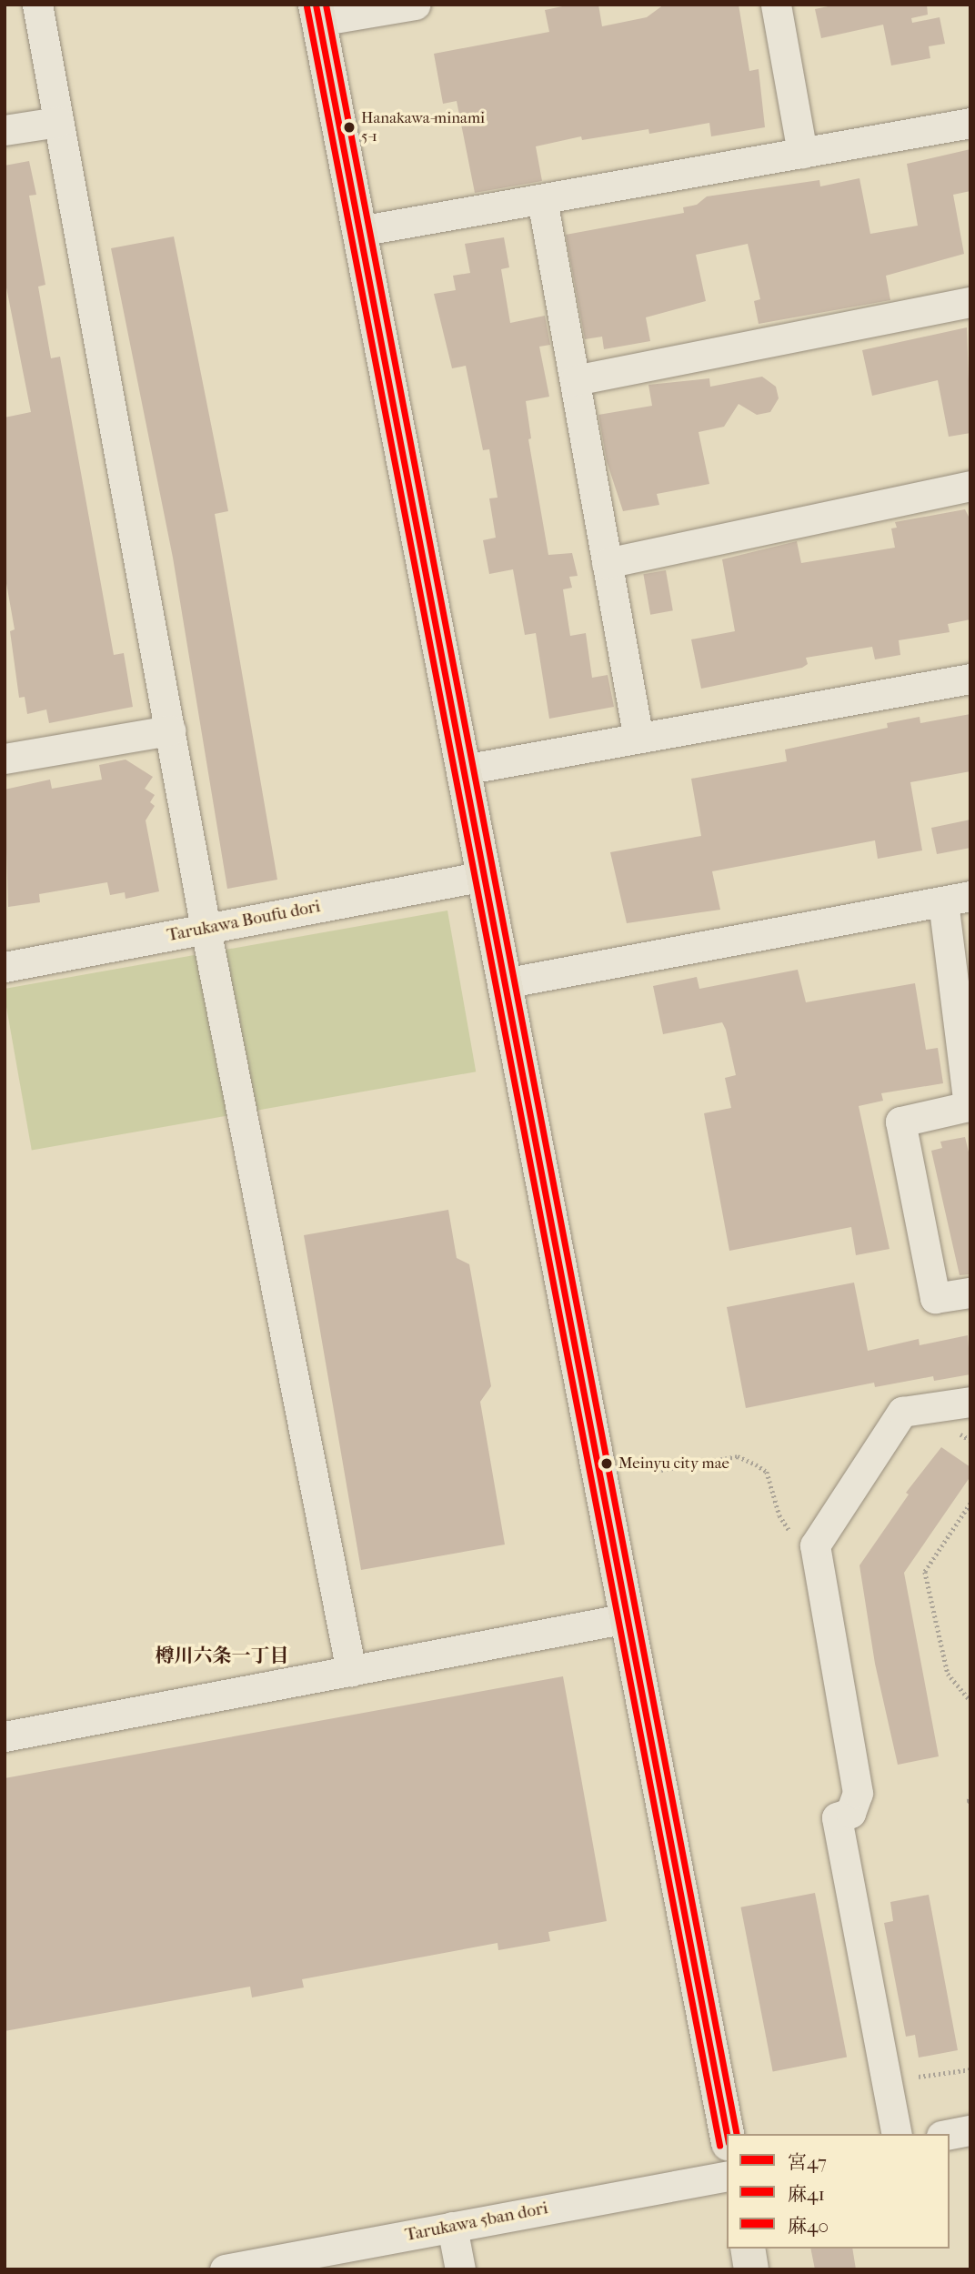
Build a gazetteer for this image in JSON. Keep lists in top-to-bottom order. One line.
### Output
{"streets":{"street":["Tarukawa Boufu dori","Tarukawa 5ban dori"]},"districts":["樽川六条一丁目"],"places":["Hanakawa-minami 5-1","Meinyu city mae"],"lines":["transit line 宮47","transit line 麻40","transit line 麻41"],"legend":["宮47","麻41","麻40"]}
